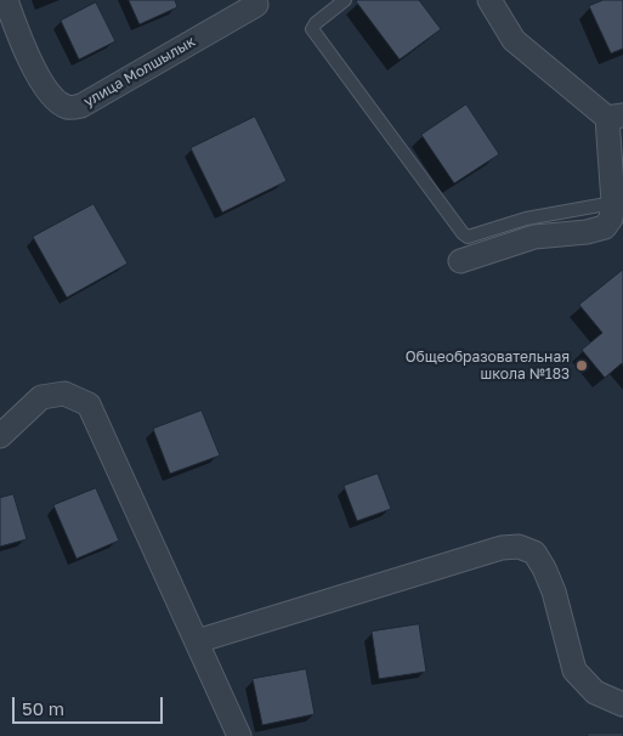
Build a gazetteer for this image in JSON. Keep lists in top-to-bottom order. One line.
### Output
{"streets":{"street":["улица Молшылык"]},"places":["Общеобразовательная школа №183"],"scale_bar":"50 m"}
